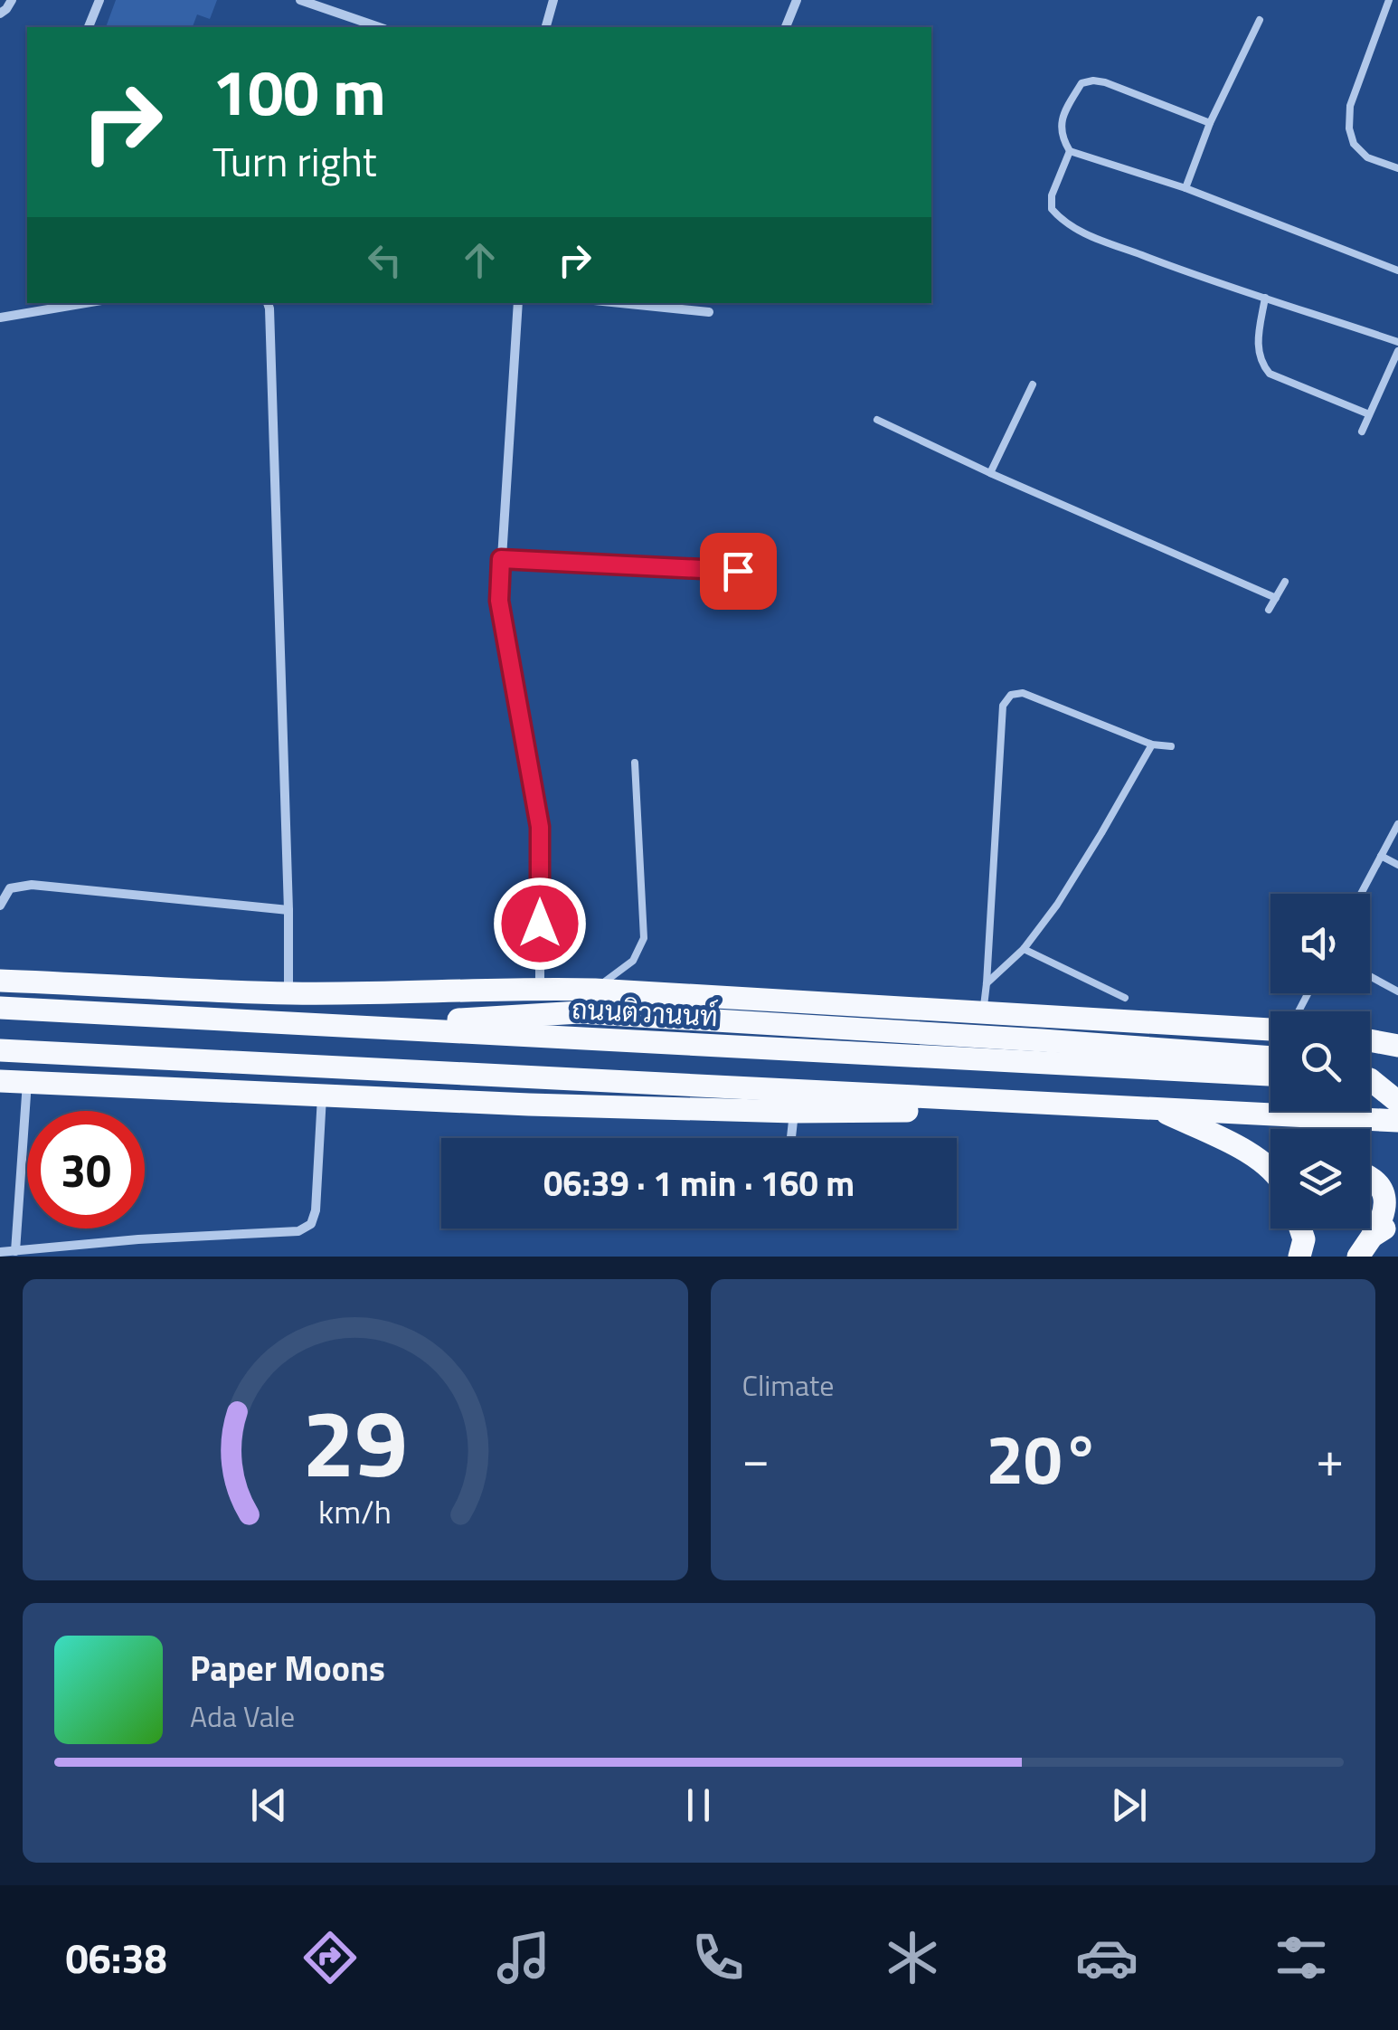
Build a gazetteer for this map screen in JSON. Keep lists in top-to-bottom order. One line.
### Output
{"streets":{"main road":["ถนนติวานนท์"]},"page":{"turn":["100 m","Turn right"],"limit":"30","trip":"06:39 · 1 min · 160 m","tile":"Climate","heat":["−","20°","+"],"song":["Paper Moons","Ada Vale"],"tabs":"06:38","gauge":["29","km/h"]}}
